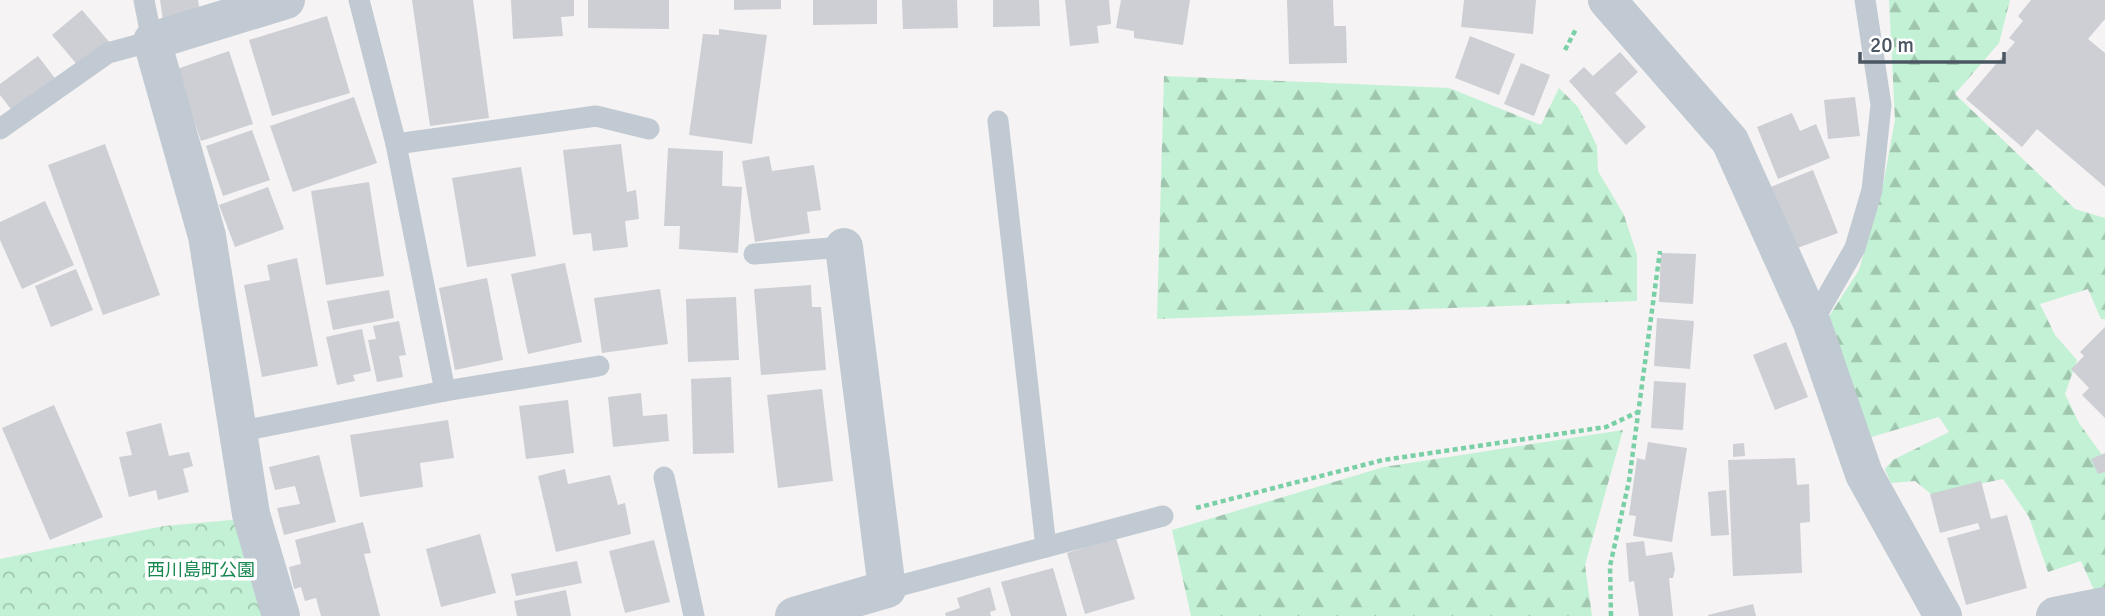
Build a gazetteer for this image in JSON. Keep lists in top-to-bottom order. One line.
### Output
{"parks":["西川島町公園"],"scale_bar":"20 m"}
